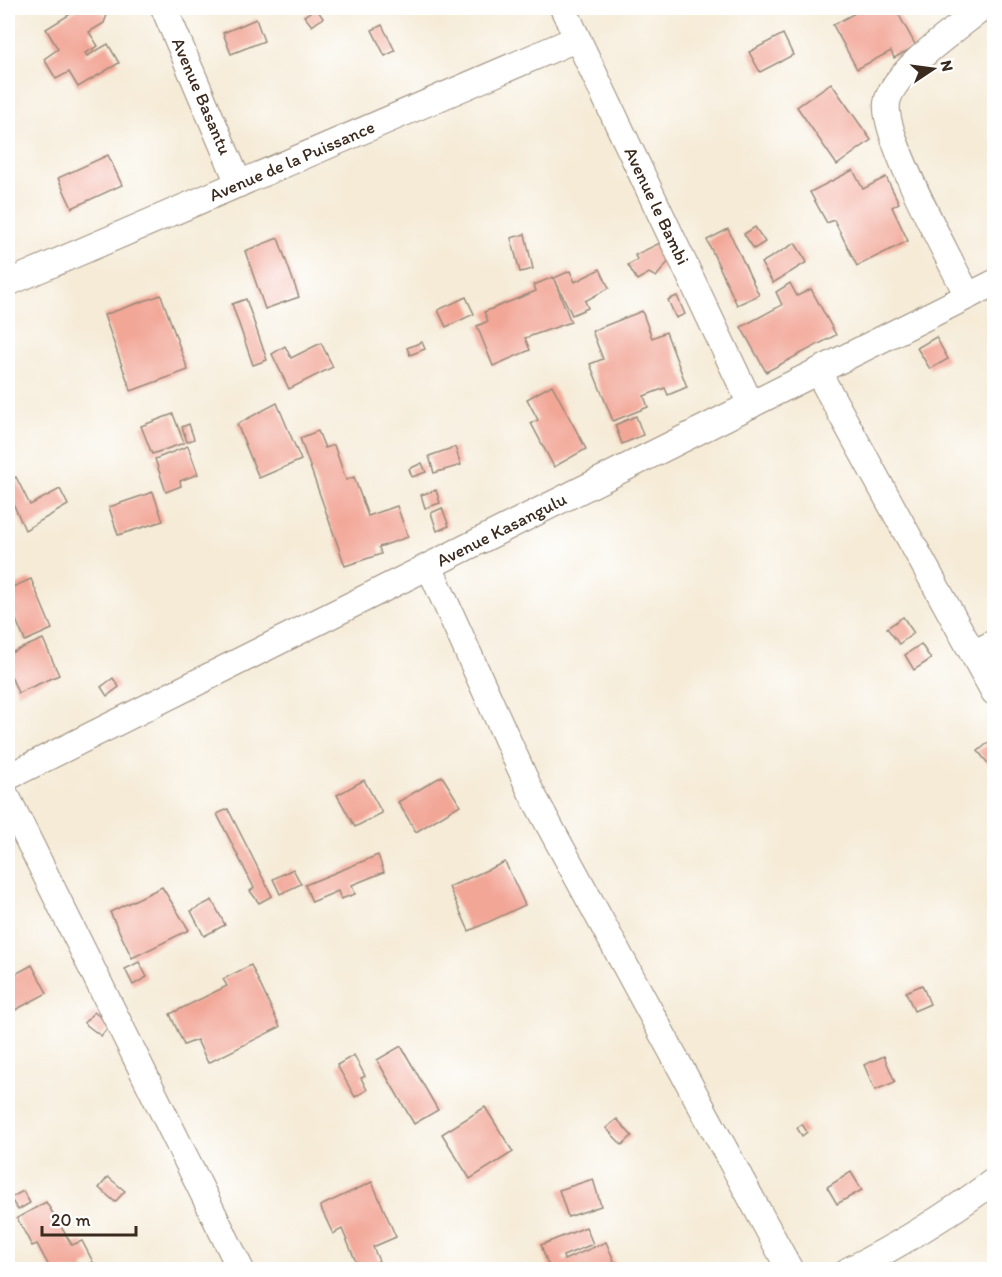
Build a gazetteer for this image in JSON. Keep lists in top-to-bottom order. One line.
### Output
{"streets":{"street":["Avenue Basantu","Avenue de la Puissance","Avenue le Bambi","Avenue Kasangulu"]},"crossings":[["Avenue Basantu","Avenue de la Puissance"],["Avenue de la Puissance","Avenue le Bambi"],["Avenue le Bambi","Avenue Kasangulu"]],"scale_bar":"20 m","north":"right"}
